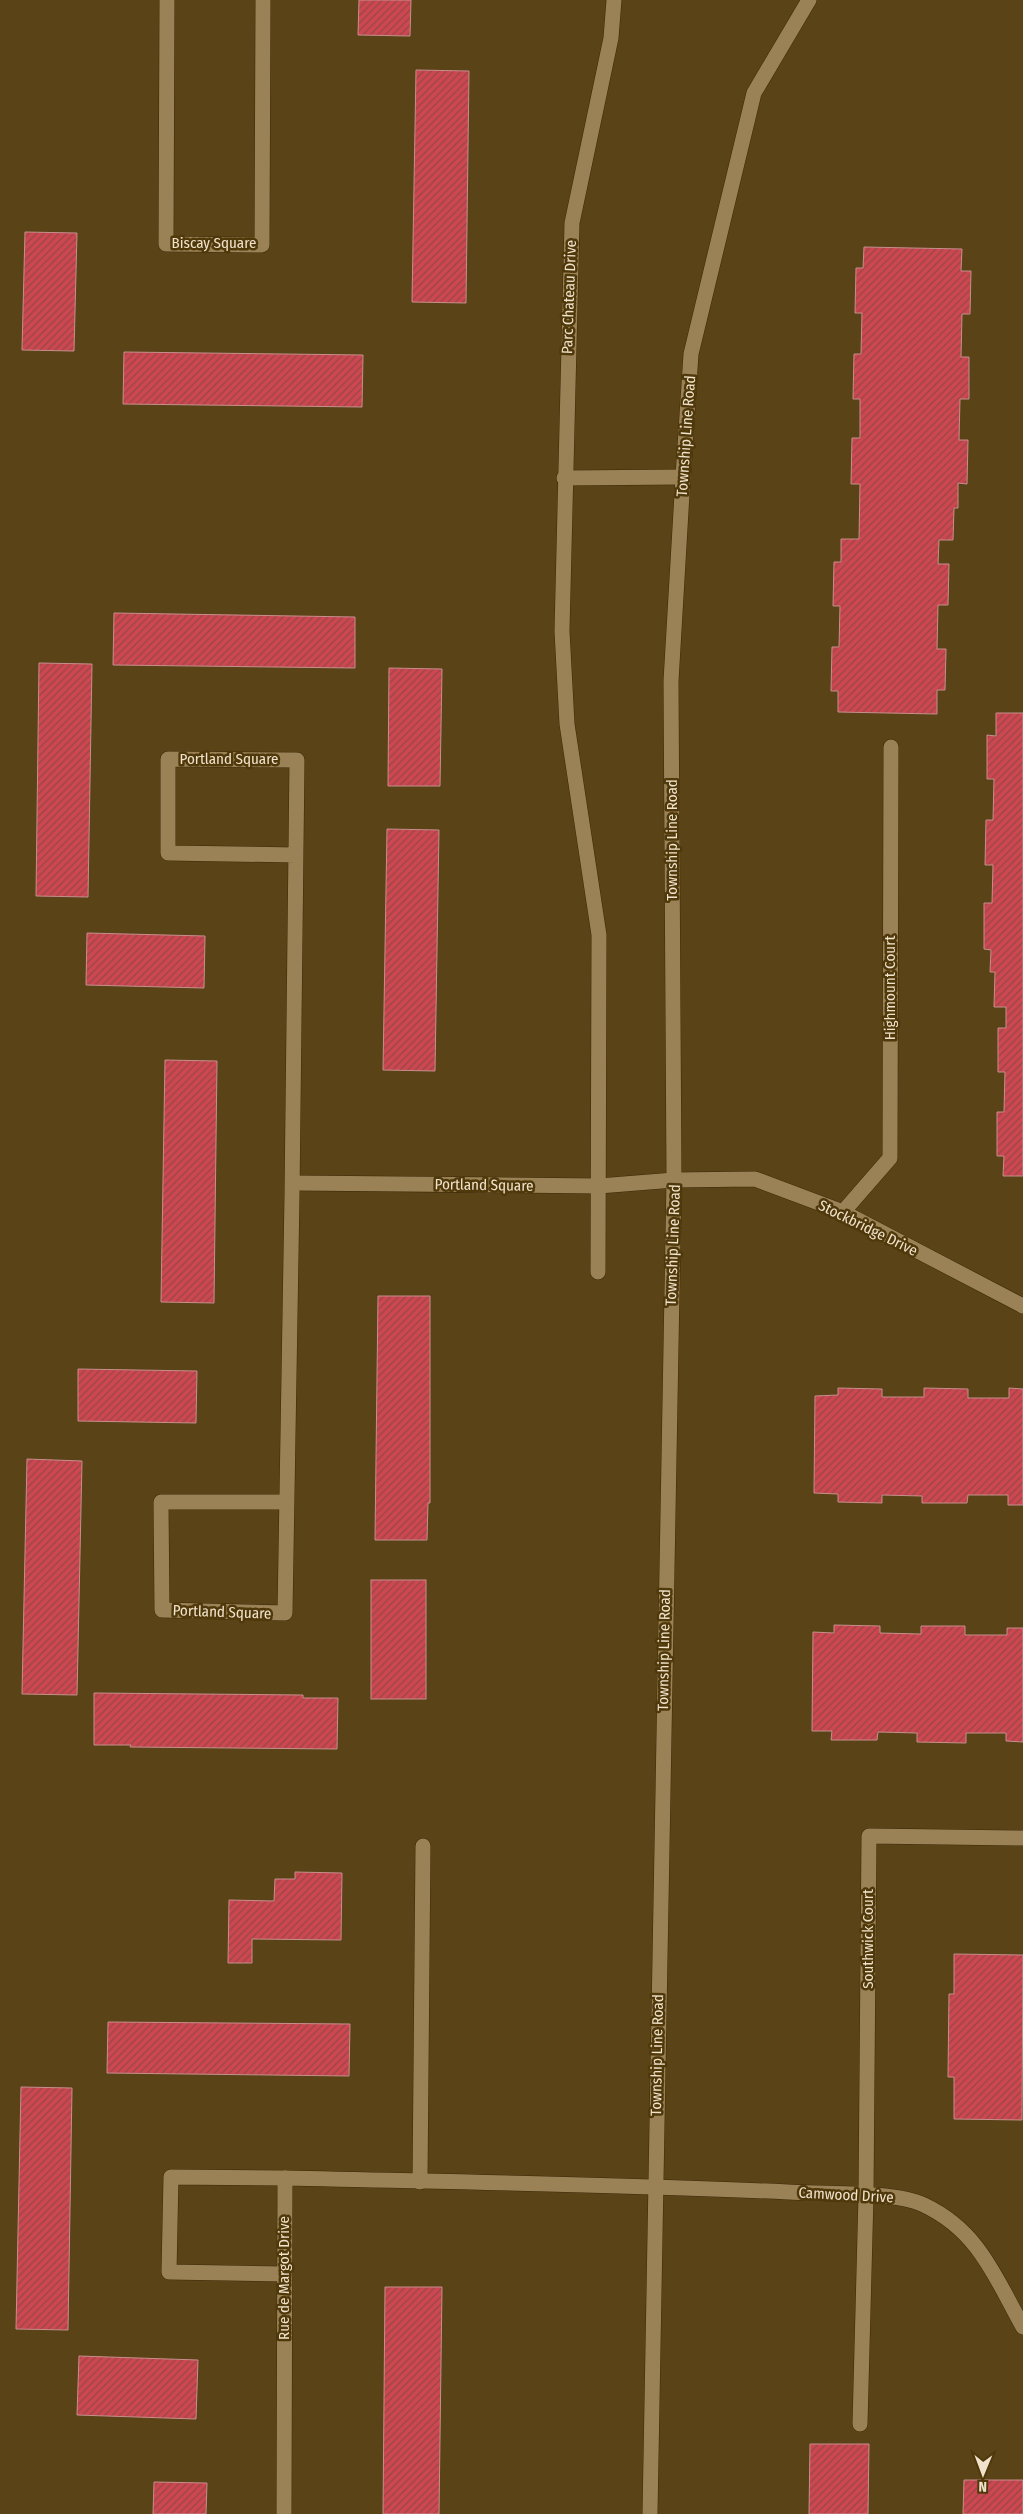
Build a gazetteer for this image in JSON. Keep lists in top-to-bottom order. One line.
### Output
{"streets":{"street":["Biscay Square","Parc Chateau Drive","Township Line Road","Portland Square","Highmount Court","Stockbridge Drive","Southwick Court","Camwood Drive","Rue de Margot Drive"]},"crossings":[["Parc Chateau Drive","Portland Square"],["Township Line Road","Portland Square"],["Township Line Road","Stockbridge Drive"],["Township Line Road","Camwood Drive"],["Portland Square","Stockbridge Drive"],["Highmount Court","Stockbridge Drive"],["Southwick Court","Camwood Drive"]],"north":"bottom"}
